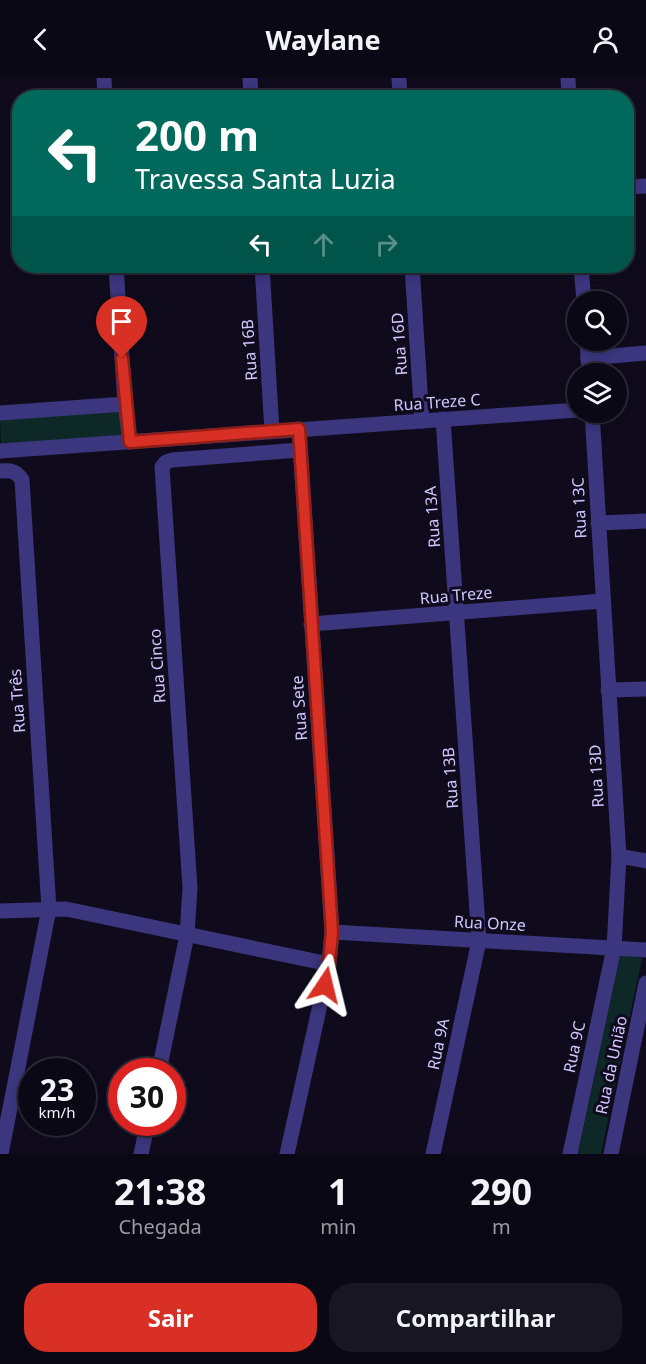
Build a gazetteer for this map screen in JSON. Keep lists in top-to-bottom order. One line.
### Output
{"streets":{"street":["Rua 16D","Rua 16B","Rua Treze C","Rua 13C","Rua 13A","Rua Treze","Rua Cinco","Rua Três","Rua Sete","Rua 13D","Rua 13B","Rua Onze","Rua 9A","Rua 9C","Rua da União"]},"crossings":[["Rua 16D","Rua Treze C"],["Rua 16B","Rua Treze C"],["Rua Treze C","Rua 13A"],["Rua Treze C","Rua Sete"],["Rua 13C","Rua Treze"],["Rua 13C","Rua 13D"],["Rua 13A","Rua Treze"],["Rua 13A","Rua 13B"],["Rua Treze","Rua Sete"],["Rua Treze","Rua 13D"],["Rua Treze","Rua 13B"],["Rua Cinco","Rua Sete"],["Rua Sete","Rua Onze"],["Rua 13D","Rua Onze"],["Rua 13D","Rua 9C"],["Rua 13B","Rua Onze"],["Rua 13B","Rua 9A"],["Rua Onze","Rua 9A"],["Rua Onze","Rua 9C"]],"page":{"header":"Waylane","turn":["200 m","Travessa Santa Luzia"],"speed":"23 km/h","limit":"30","eta":["21:38","Chegada","1","min","290","m"],"buttons":["Sair","Compartilhar"]}}
